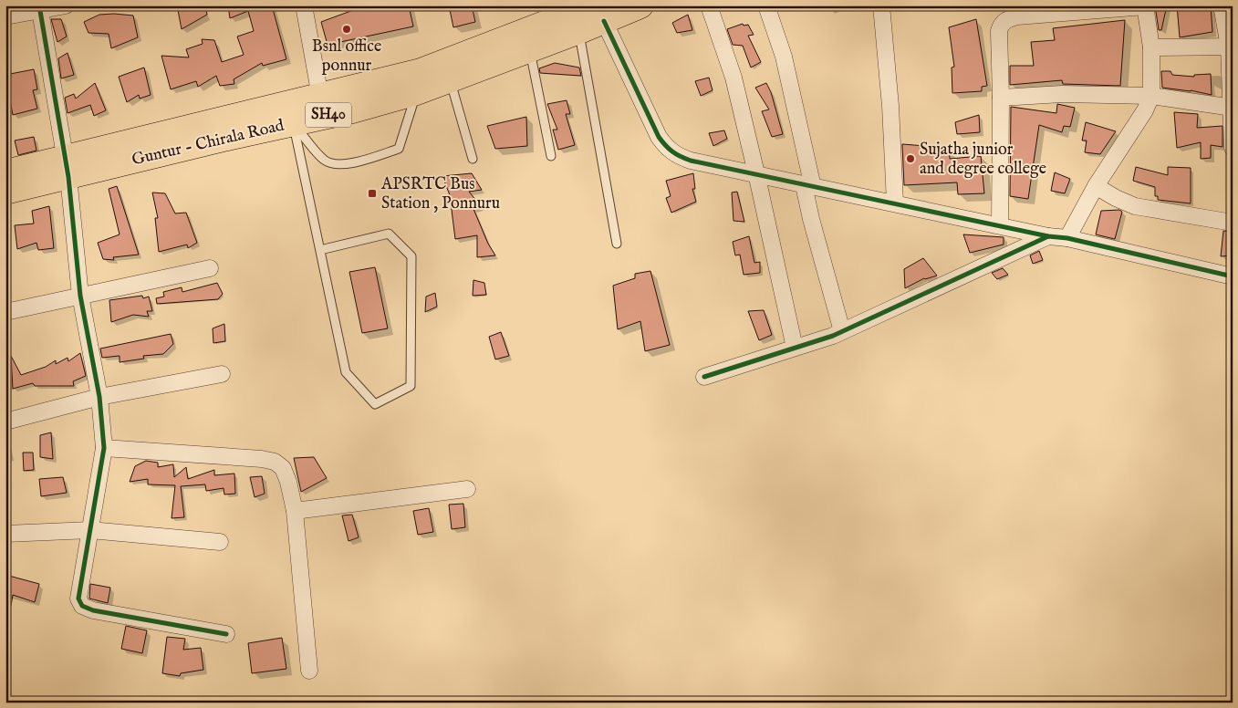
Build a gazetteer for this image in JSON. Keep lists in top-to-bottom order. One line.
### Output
{"streets":{"main road":["SH40","Guntur - Chirala Road"]},"places":{"other":["Bsnl office ponnur","Sujatha junior and degree college"],"transit":["APSRTC Bus Station , Ponnuru"]}}
